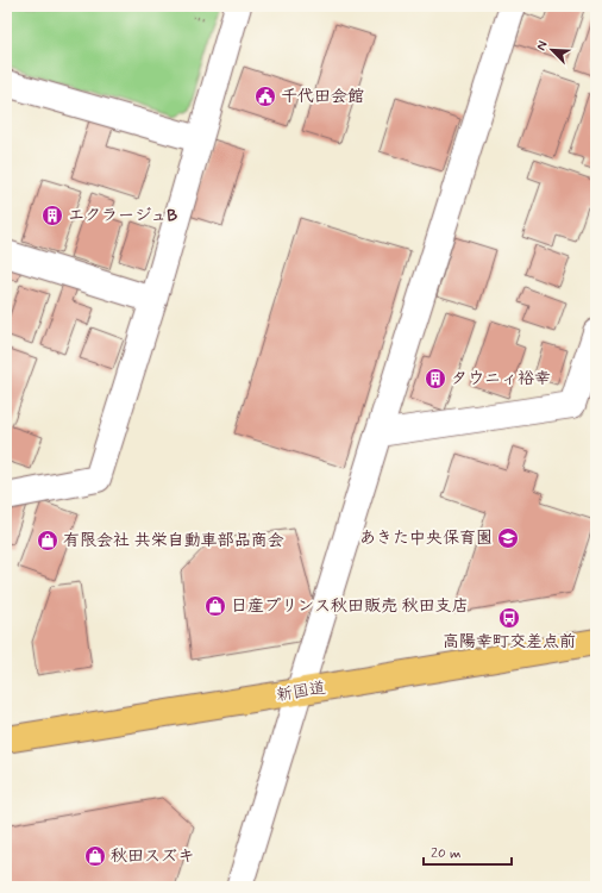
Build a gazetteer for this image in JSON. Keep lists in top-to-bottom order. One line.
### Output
{"streets":{"main road":["新国道"]},"places":{"public building":["千代田会館"],"building":["エクラージュB","タウニィ裕幸"],"school or university":["あきた中央保育園"],"shop":["有限会社 共栄自動車部品商会","日産プリンス秋田販売 秋田支店","秋田スズキ"],"bus stop":["高陽幸町交差点前"]},"scale_bar":"20 m","north":"top left"}
